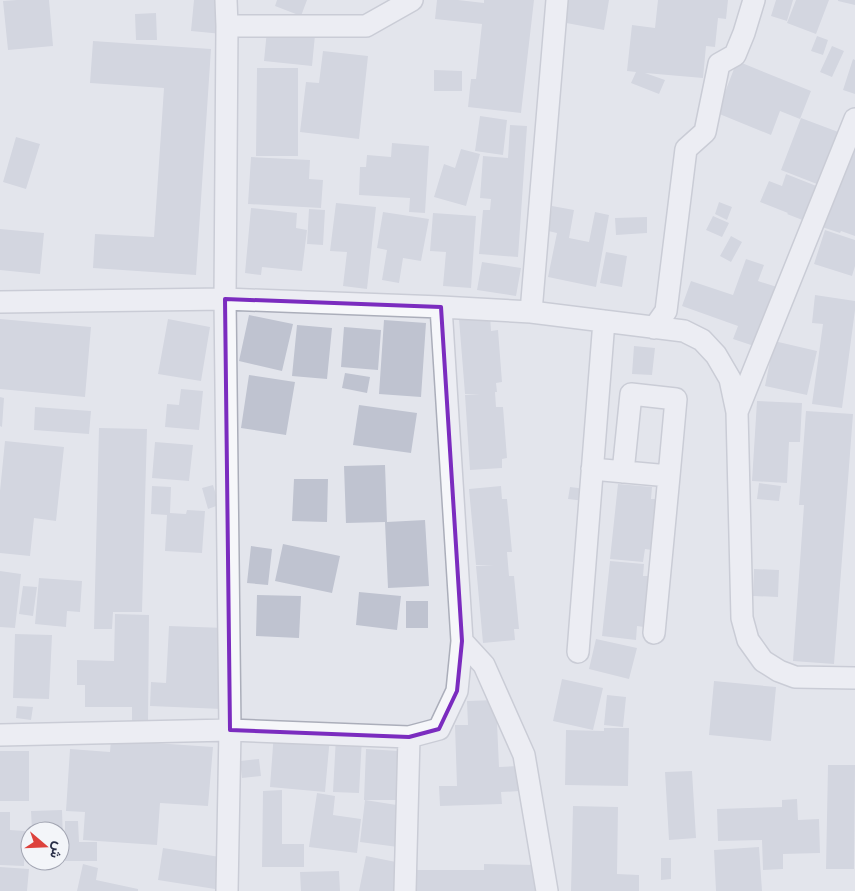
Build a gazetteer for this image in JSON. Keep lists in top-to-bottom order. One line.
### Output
{"north":"right"}
